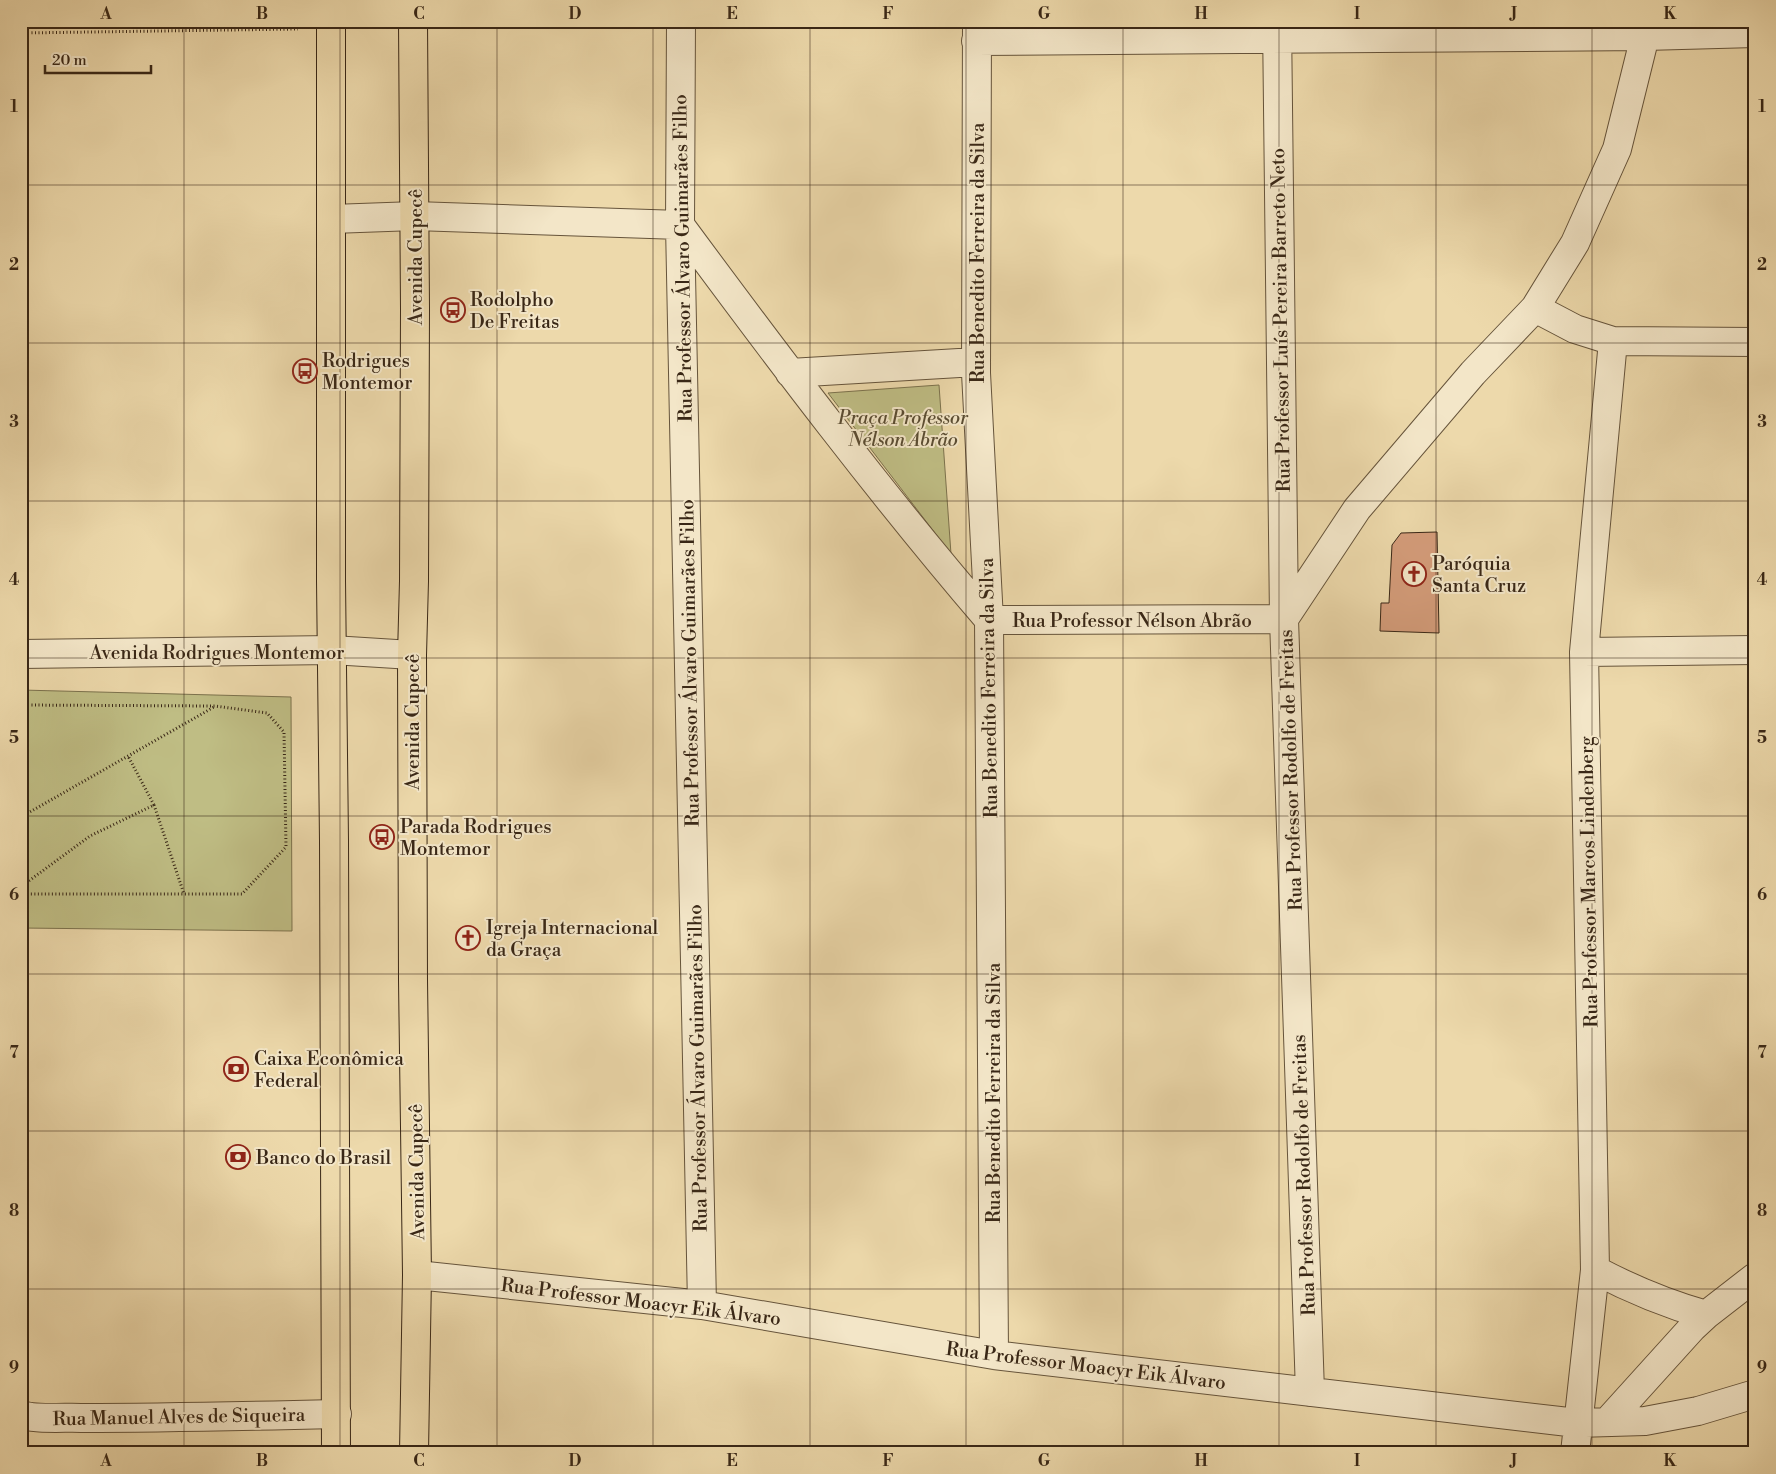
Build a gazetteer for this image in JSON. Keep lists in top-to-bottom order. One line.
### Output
{"streets":{"main road":["Avenida Cupecê"],"street":["Rua Benedito Ferreira da Silva","Rua Professor Álvaro Guimarães Filho","Rua Professor Luís Pereira Barreto Neto","Rua Professor Nélson Abrão","Avenida Rodrigues Montemor","Rua Professor Rodolfo de Freitas","Rua Professor Marcos Lindenberg","Rua Professor Moacyr Eik Álvaro","Rua Manuel Alves de Siqueira"]},"crossings":[["Rua Benedito Ferreira da Silva","Rua Professor Nélson Abrão"],["Rua Benedito Ferreira da Silva","Rua Professor Moacyr Eik Álvaro"],["Avenida Cupecê","Avenida Rodrigues Montemor"],["Avenida Cupecê","Rua Professor Moacyr Eik Álvaro"],["Rua Professor Álvaro Guimarães Filho","Rua Professor Nélson Abrão"],["Rua Professor Álvaro Guimarães Filho","Rua Professor Moacyr Eik Álvaro"],["Rua Professor Luís Pereira Barreto Neto","Rua Professor Nélson Abrão"],["Rua Professor Luís Pereira Barreto Neto","Rua Professor Rodolfo de Freitas"],["Rua Professor Nélson Abrão","Rua Professor Rodolfo de Freitas"],["Rua Professor Rodolfo de Freitas","Rua Professor Moacyr Eik Álvaro"],["Rua Professor Marcos Lindenberg","Rua Professor Moacyr Eik Álvaro"]],"parks":["Praça Professor Nélson Abrão"],"places":{"bus stop":["Rodolpho De Freitas","Rodrigues Montemor","Parada Rodrigues Montemor"],"church":["Paróquia Santa Cruz","Igreja Internacional da Graça"],"bank":["Caixa Econômica Federal","Banco do Brasil"]},"scale_bar":"20 m","grid":{"columns":["A","B","C","D","E","F","G","H","I","J","K"],"rows":["1","2","3","4","5","6","7","8","9"]}}
